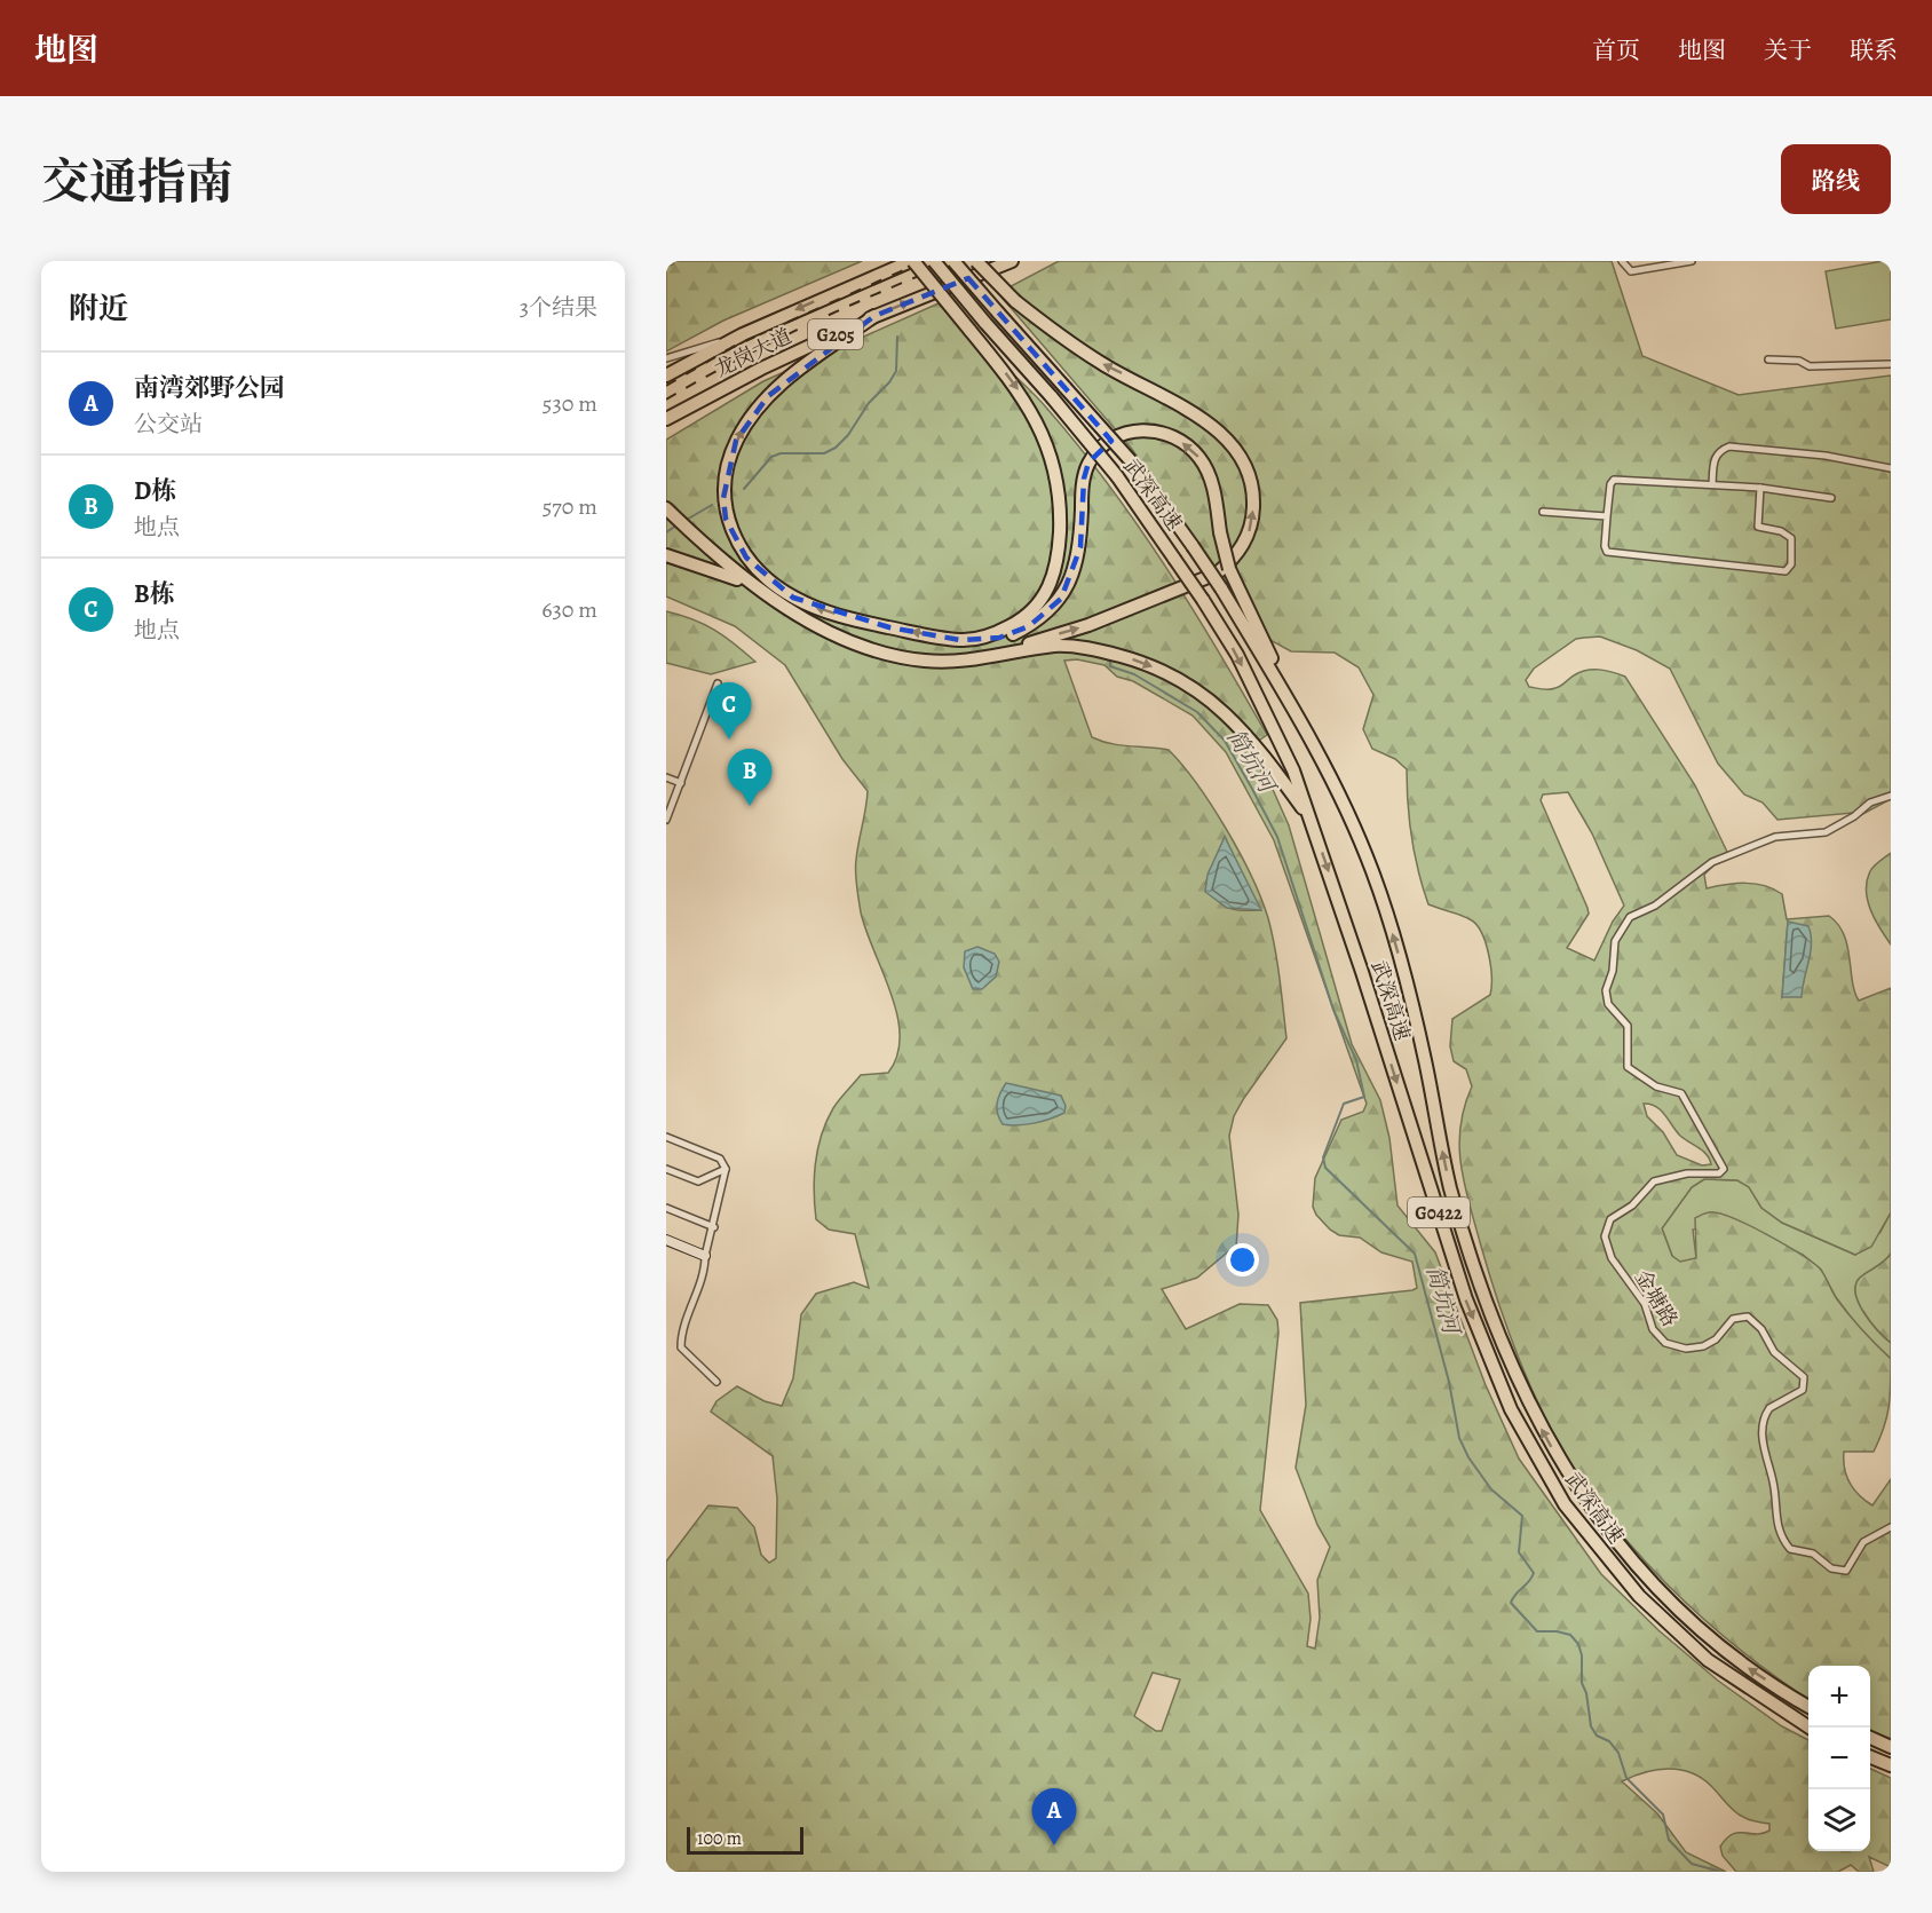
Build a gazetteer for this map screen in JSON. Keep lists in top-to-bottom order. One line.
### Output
{"streets":{"highway":["G205","龙岗大道","武深高速","G0422"],"street":["金塘路"]},"water":["简坑河"],"scale_bar":"100 m","page":{"header":"地图","nav":["首页","地图","关于","联系"],"title":"交通指南","buttons":"路线","heading":["附近","3个结果"],"list":[{"mark":"A","name":"南湾郊野公园","note":"公交站","value":"530 m"},{"mark":"B","name":"D栋","note":"地点","value":"570 m"},{"mark":"C","name":"B栋","note":"地点","value":"630 m"}],"pins":["C","B","A"],"map_buttons":["+","−"],"scale":"100 m"}}
